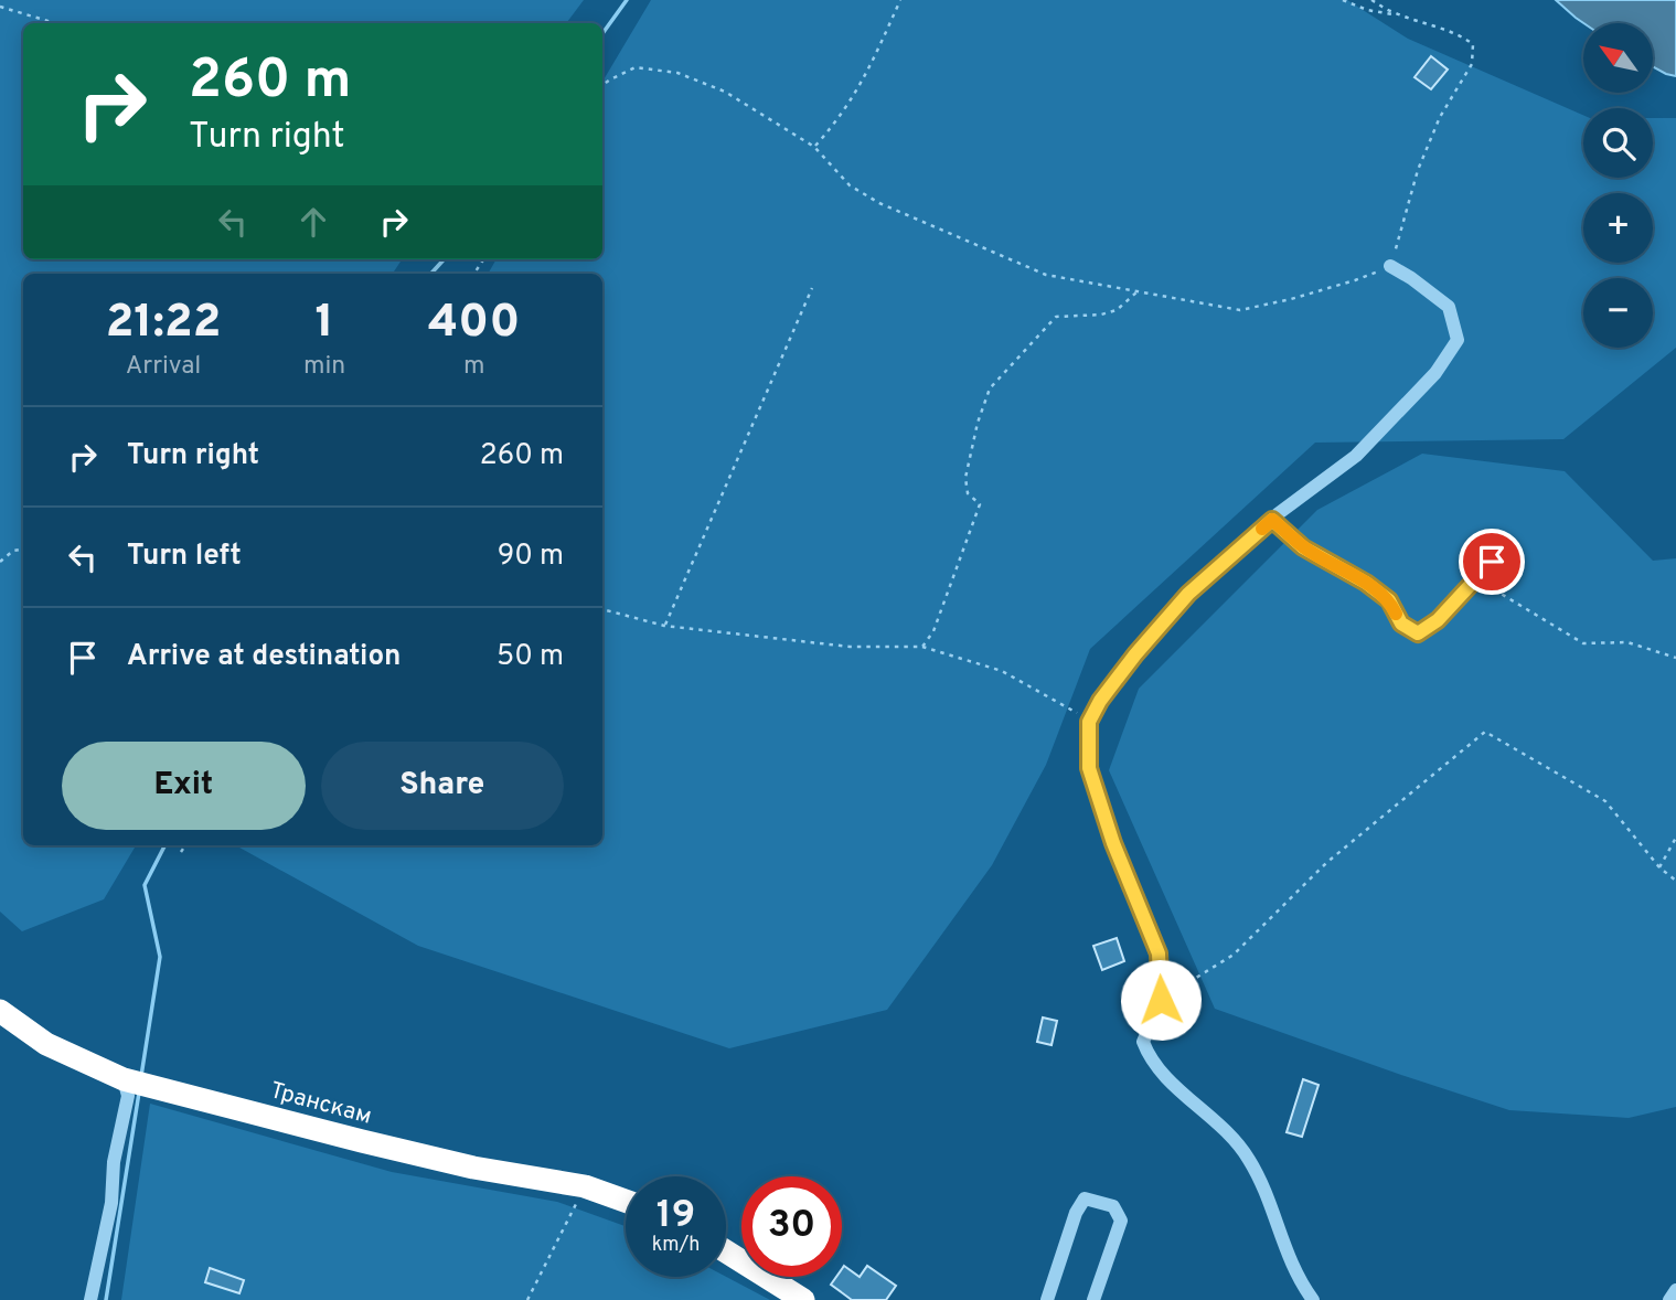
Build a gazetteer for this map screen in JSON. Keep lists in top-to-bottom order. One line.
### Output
{"streets":{"highway":["Транскам"]},"north":"top left","page":{"map_buttons":["+","−"],"turn":["260 m","Turn right"],"eta":["21:22","Arrival","1","min","400","m"],"list":[{"name":"Turn right","value":"260 m"},{"name":"Turn left","value":"90 m"},{"name":"Arrive at destination","value":"50 m"}],"buttons":["Exit","Share"],"speed":"19 km/h","limit":"30"}}
